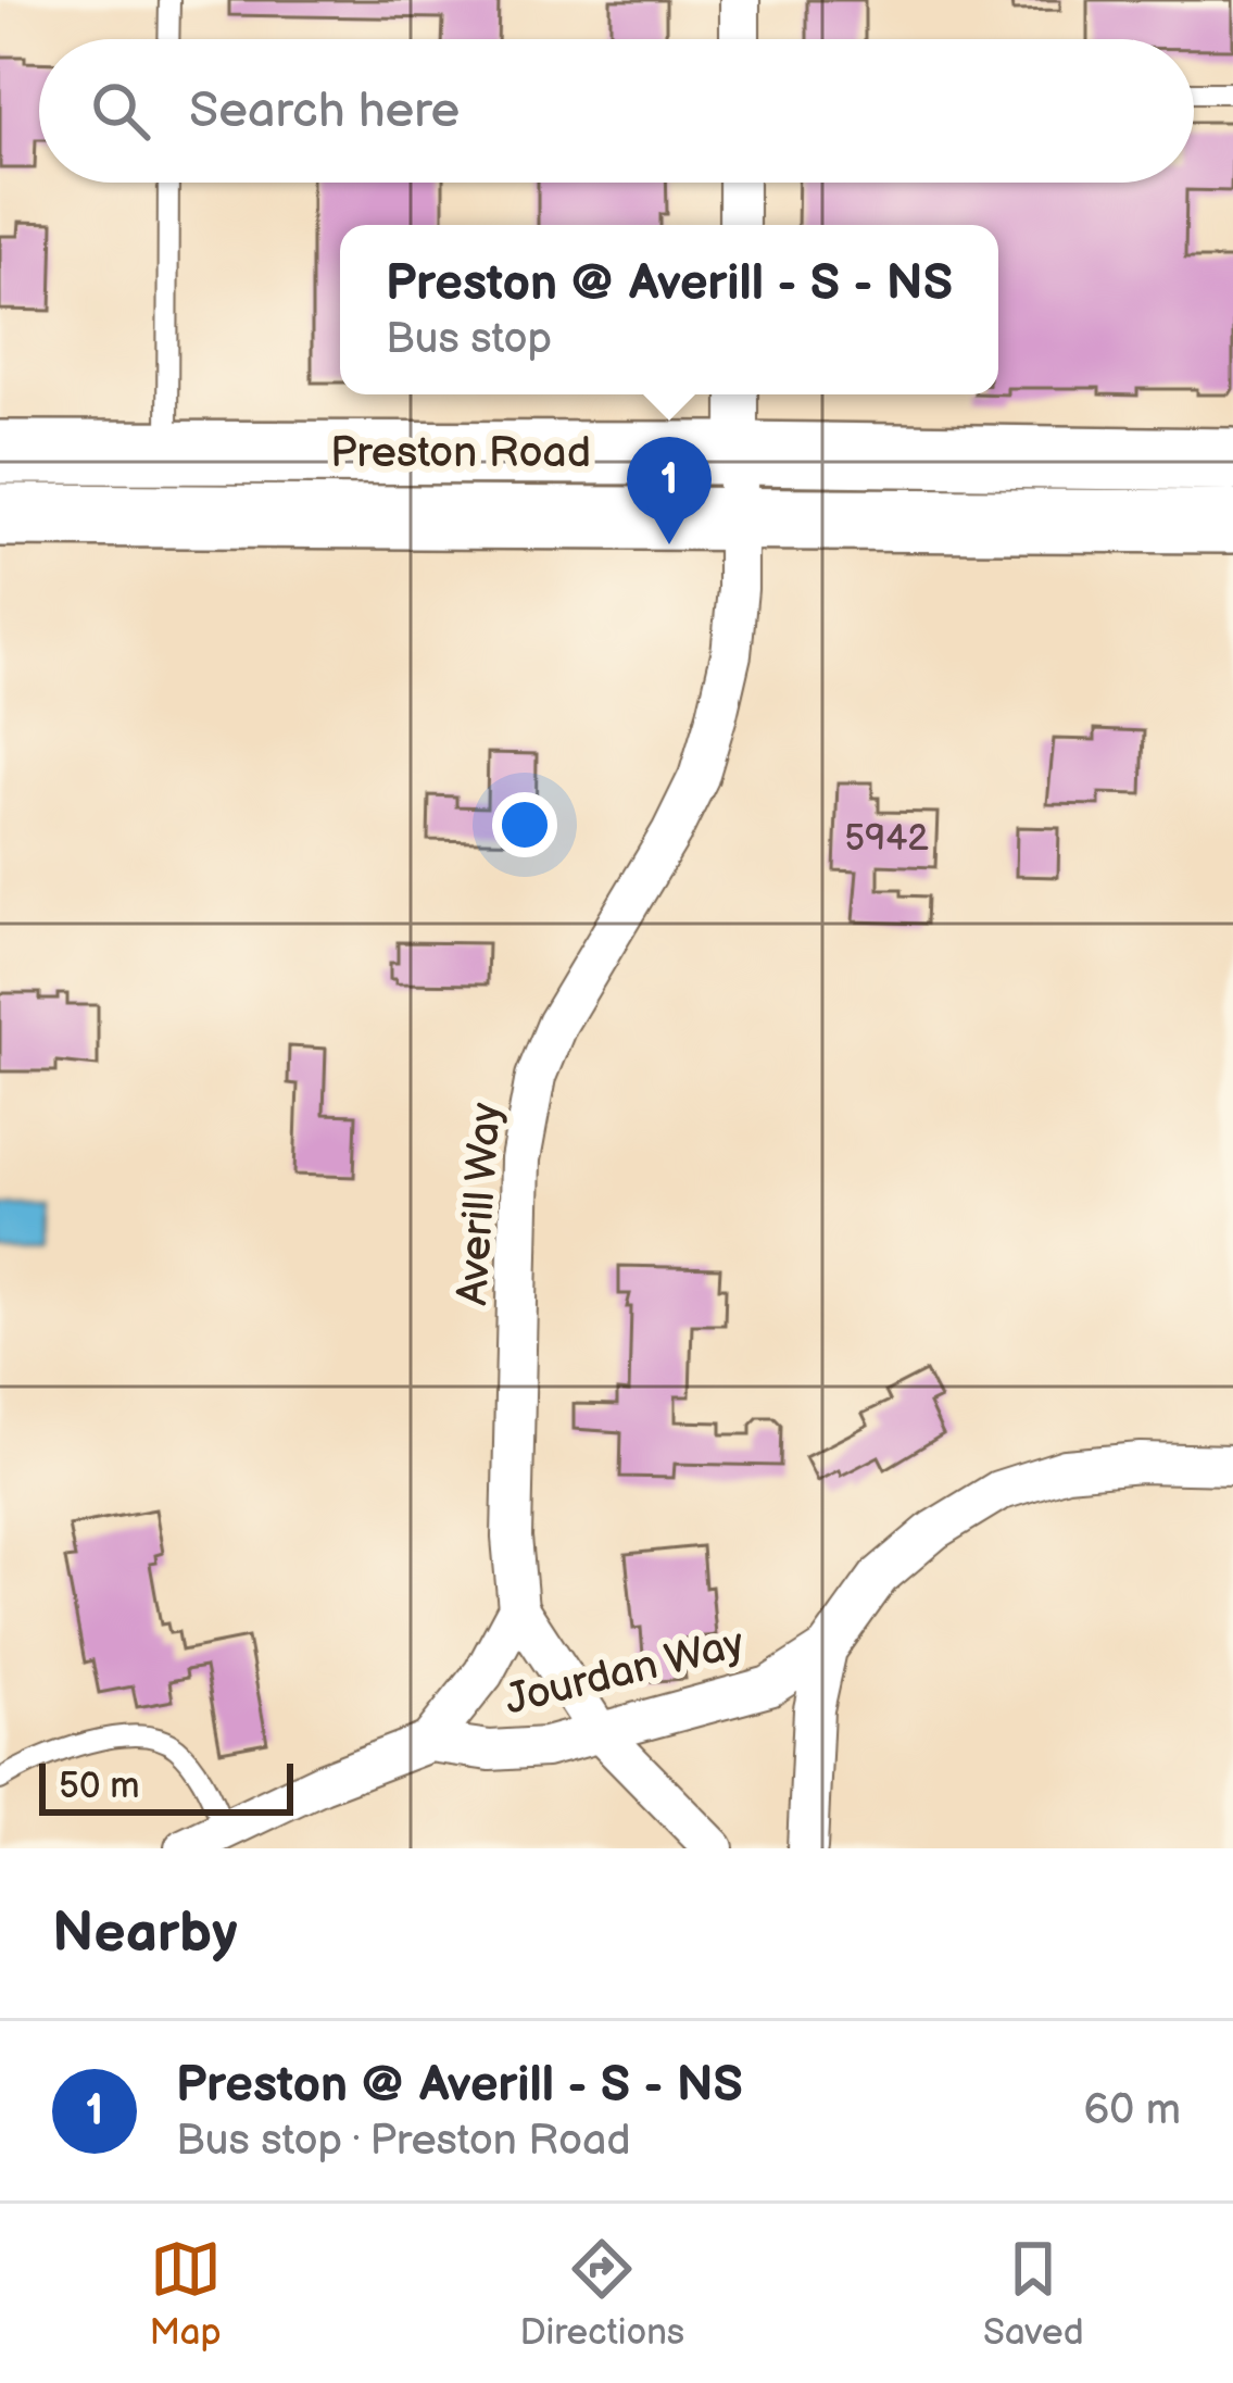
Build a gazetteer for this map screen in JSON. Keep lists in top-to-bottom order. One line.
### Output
{"streets":{"main road":["Preston Road"],"street":["Averill Way","Jourdan Way"]},"crossings":[["Preston Road","Averill Way"],["Averill Way","Jourdan Way"]],"house_numbers":["5942"],"scale_bar":"50 m","page":{"search":"Search here","popup":["Preston @ Averill - S - NS","Bus stop"],"pins":"1","scale":"50 m","heading":"Nearby","list":[{"mark":"1","name":"Preston @ Averill - S - NS","note":"Bus stop · Preston Road","value":"60 m"}],"nav":["Map","Directions","Saved"]}}
